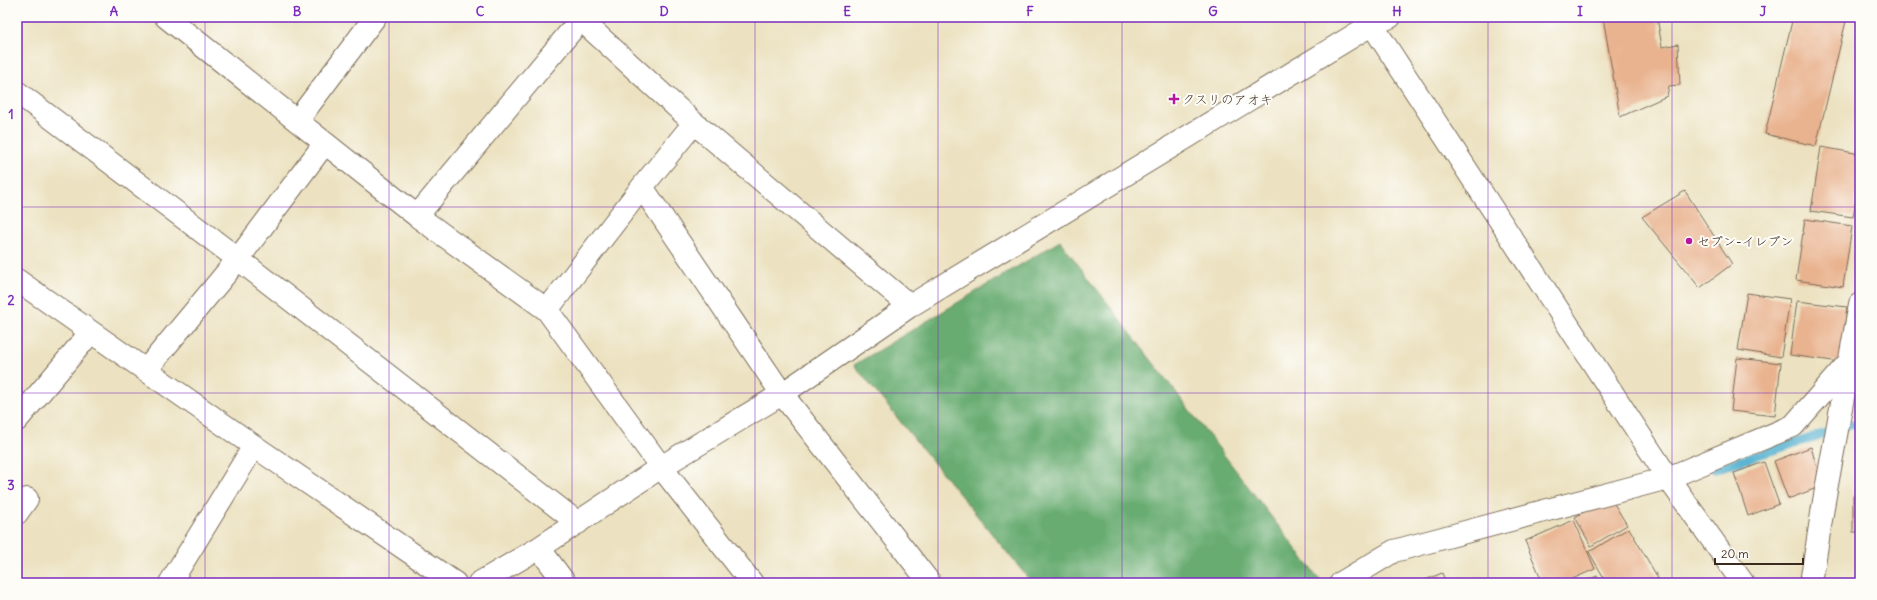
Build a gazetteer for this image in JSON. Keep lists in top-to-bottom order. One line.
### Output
{"places":{"health":["クスリのアオキ"],"other":["セブン-イレブン"]},"scale_bar":"20 m","grid":{"columns":["A","B","C","D","E","F","G","H","I","J"],"rows":["1","2","3"]}}
